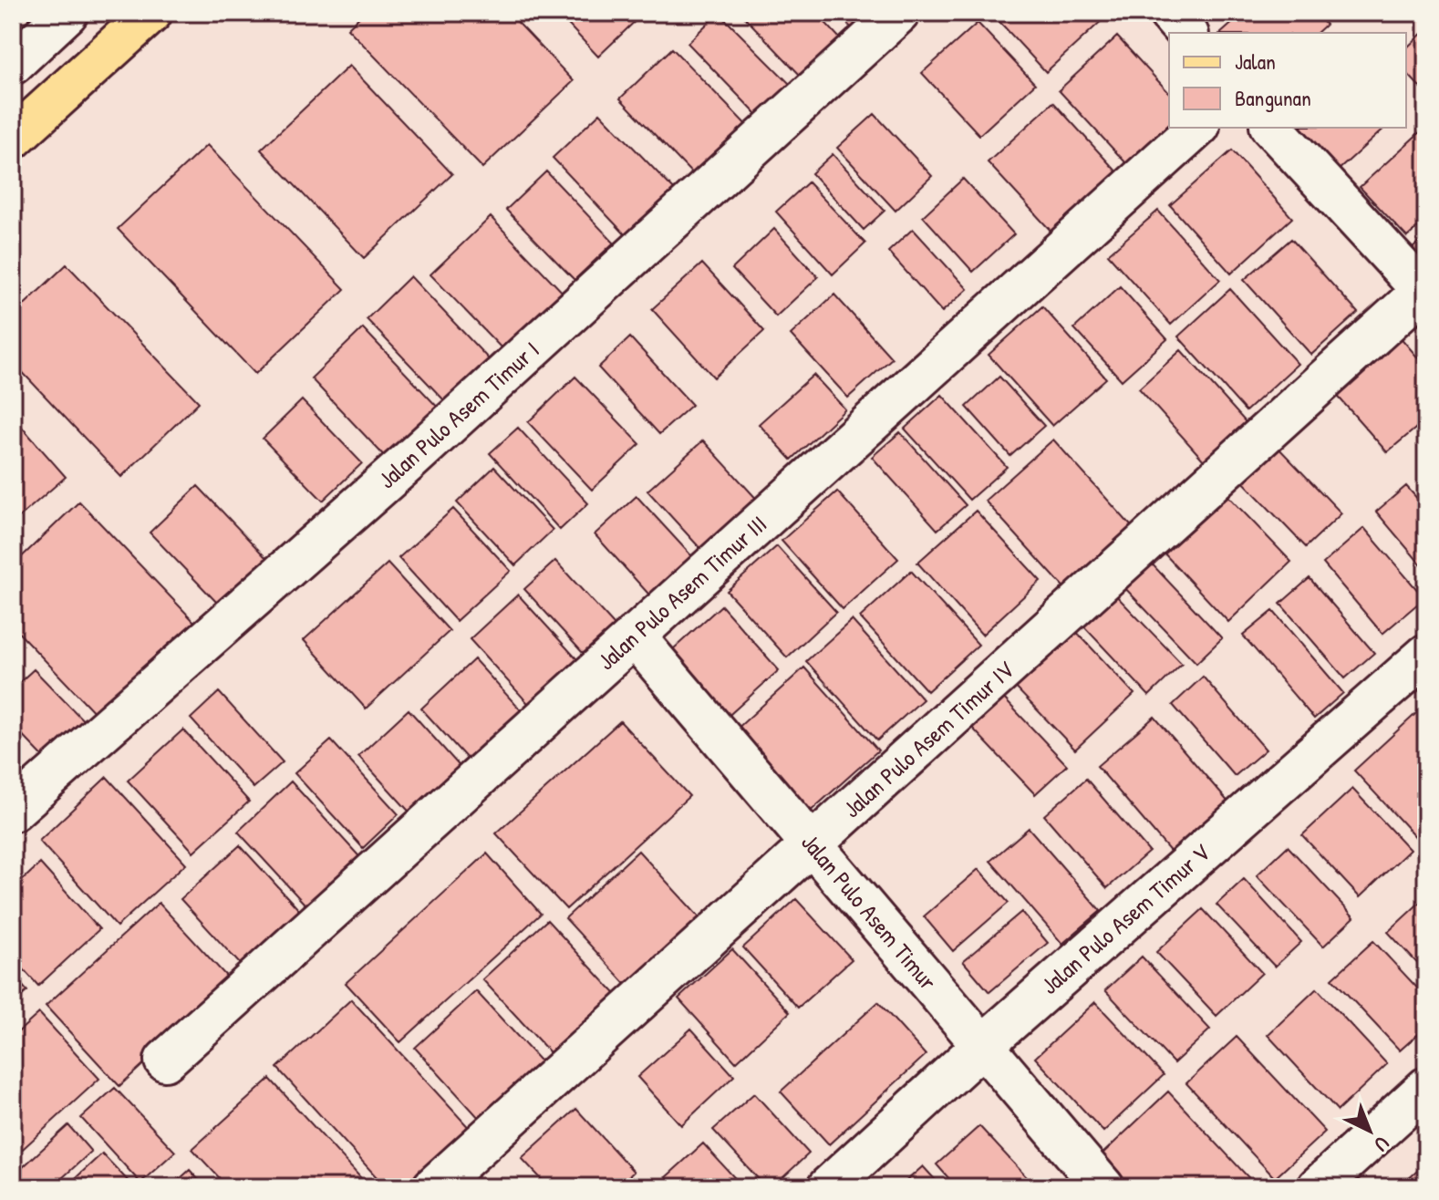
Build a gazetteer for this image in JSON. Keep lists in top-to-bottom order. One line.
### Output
{"streets":{"street":["Jalan Pulo Asem Timur I","Jalan Pulo Asem Timur III","Jalan Pulo Asem Timur IV","Jalan Pulo Asem Timur","Jalan Pulo Asem Timur V"]},"crossings":[["Jalan Pulo Asem Timur III","Jalan Pulo Asem Timur"],["Jalan Pulo Asem Timur IV","Jalan Pulo Asem Timur"],["Jalan Pulo Asem Timur","Jalan Pulo Asem Timur V"]],"legend":["Jalan","Bangunan"],"north":"bottom right"}
